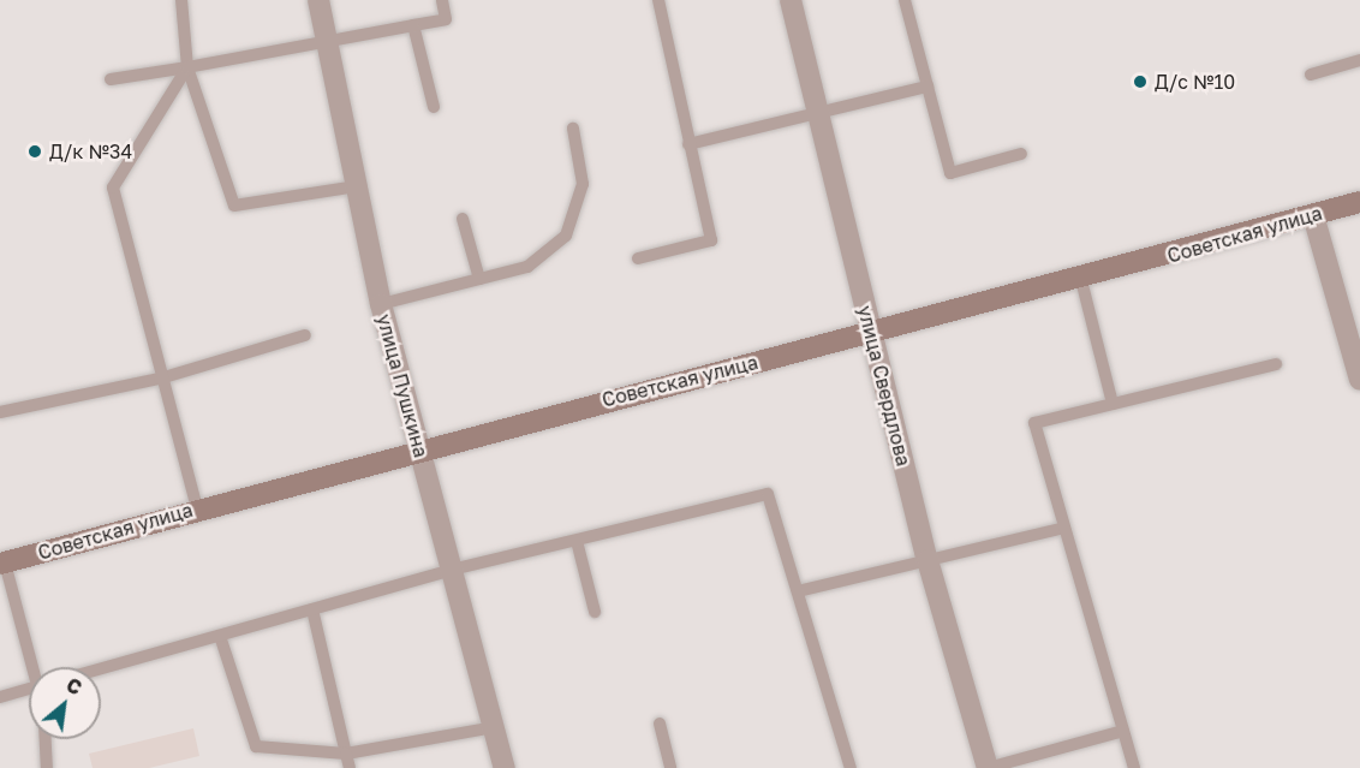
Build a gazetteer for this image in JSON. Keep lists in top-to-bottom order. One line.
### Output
{"streets":{"street":["Советская улица","улица Пушкина","улица Свердлова"]},"crossings":[["Советская улица","улица Пушкина"],["Советская улица","улица Свердлова"]],"places":["Д/с №10","Д/к №34"],"north":"top right"}
